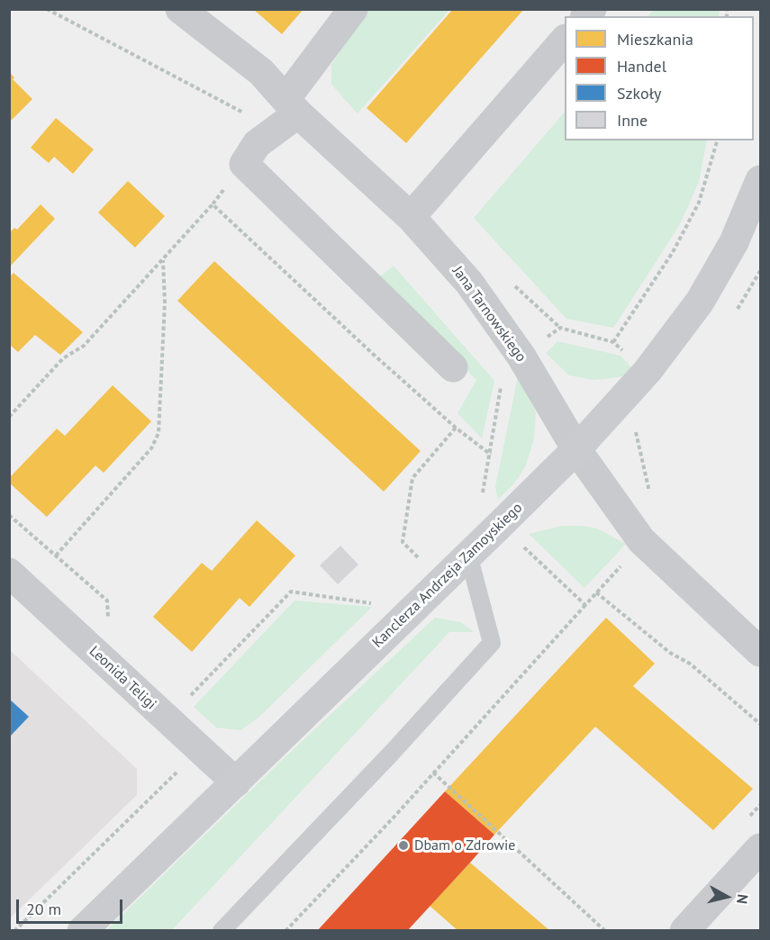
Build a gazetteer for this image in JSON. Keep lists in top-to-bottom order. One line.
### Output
{"streets":{"street":["Jana Tarnowskiego","Kanclerza Andrzeja Zamoyskiego","Leonida Teligi"]},"crossings":[["Jana Tarnowskiego","Kanclerza Andrzeja Zamoyskiego"],["Kanclerza Andrzeja Zamoyskiego","Leonida Teligi"]],"places":["Dbam o Zdrowie"],"legend":["Mieszkania","Handel","Szkoły","Inne"],"scale_bar":"20 m","north":"right"}
